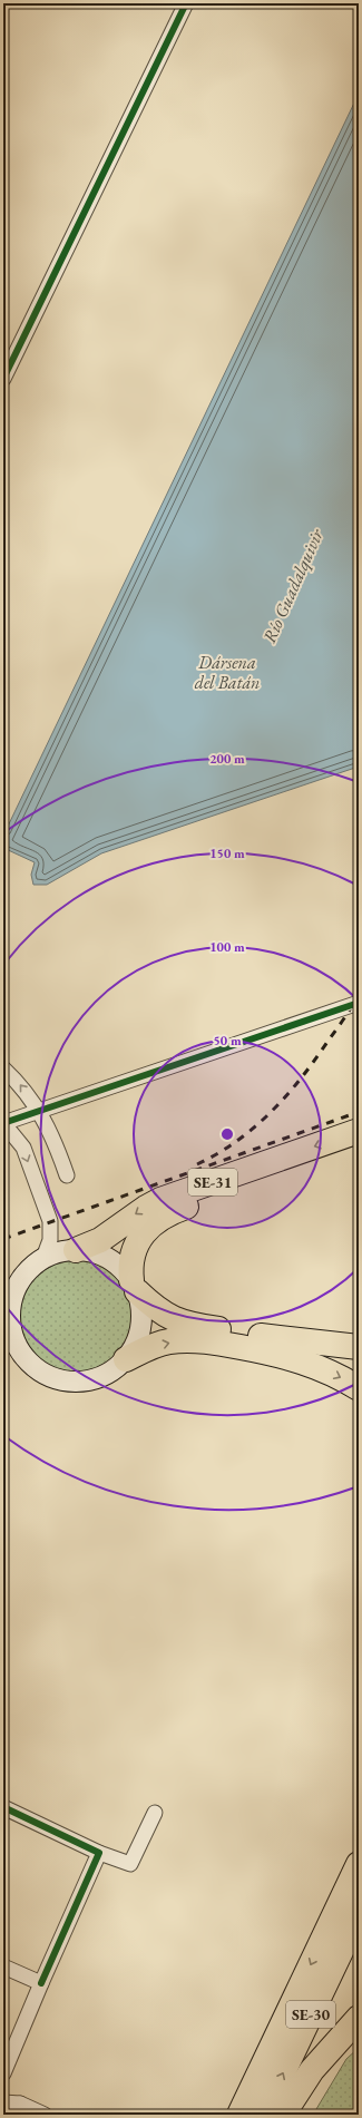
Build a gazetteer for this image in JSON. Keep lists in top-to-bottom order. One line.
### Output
{"streets":{"highway":["SE-31","SE-30"]},"water":["Río Guadalquivir","Dársena del Batán"],"rings":["200 m","150 m","100 m","50 m"]}
